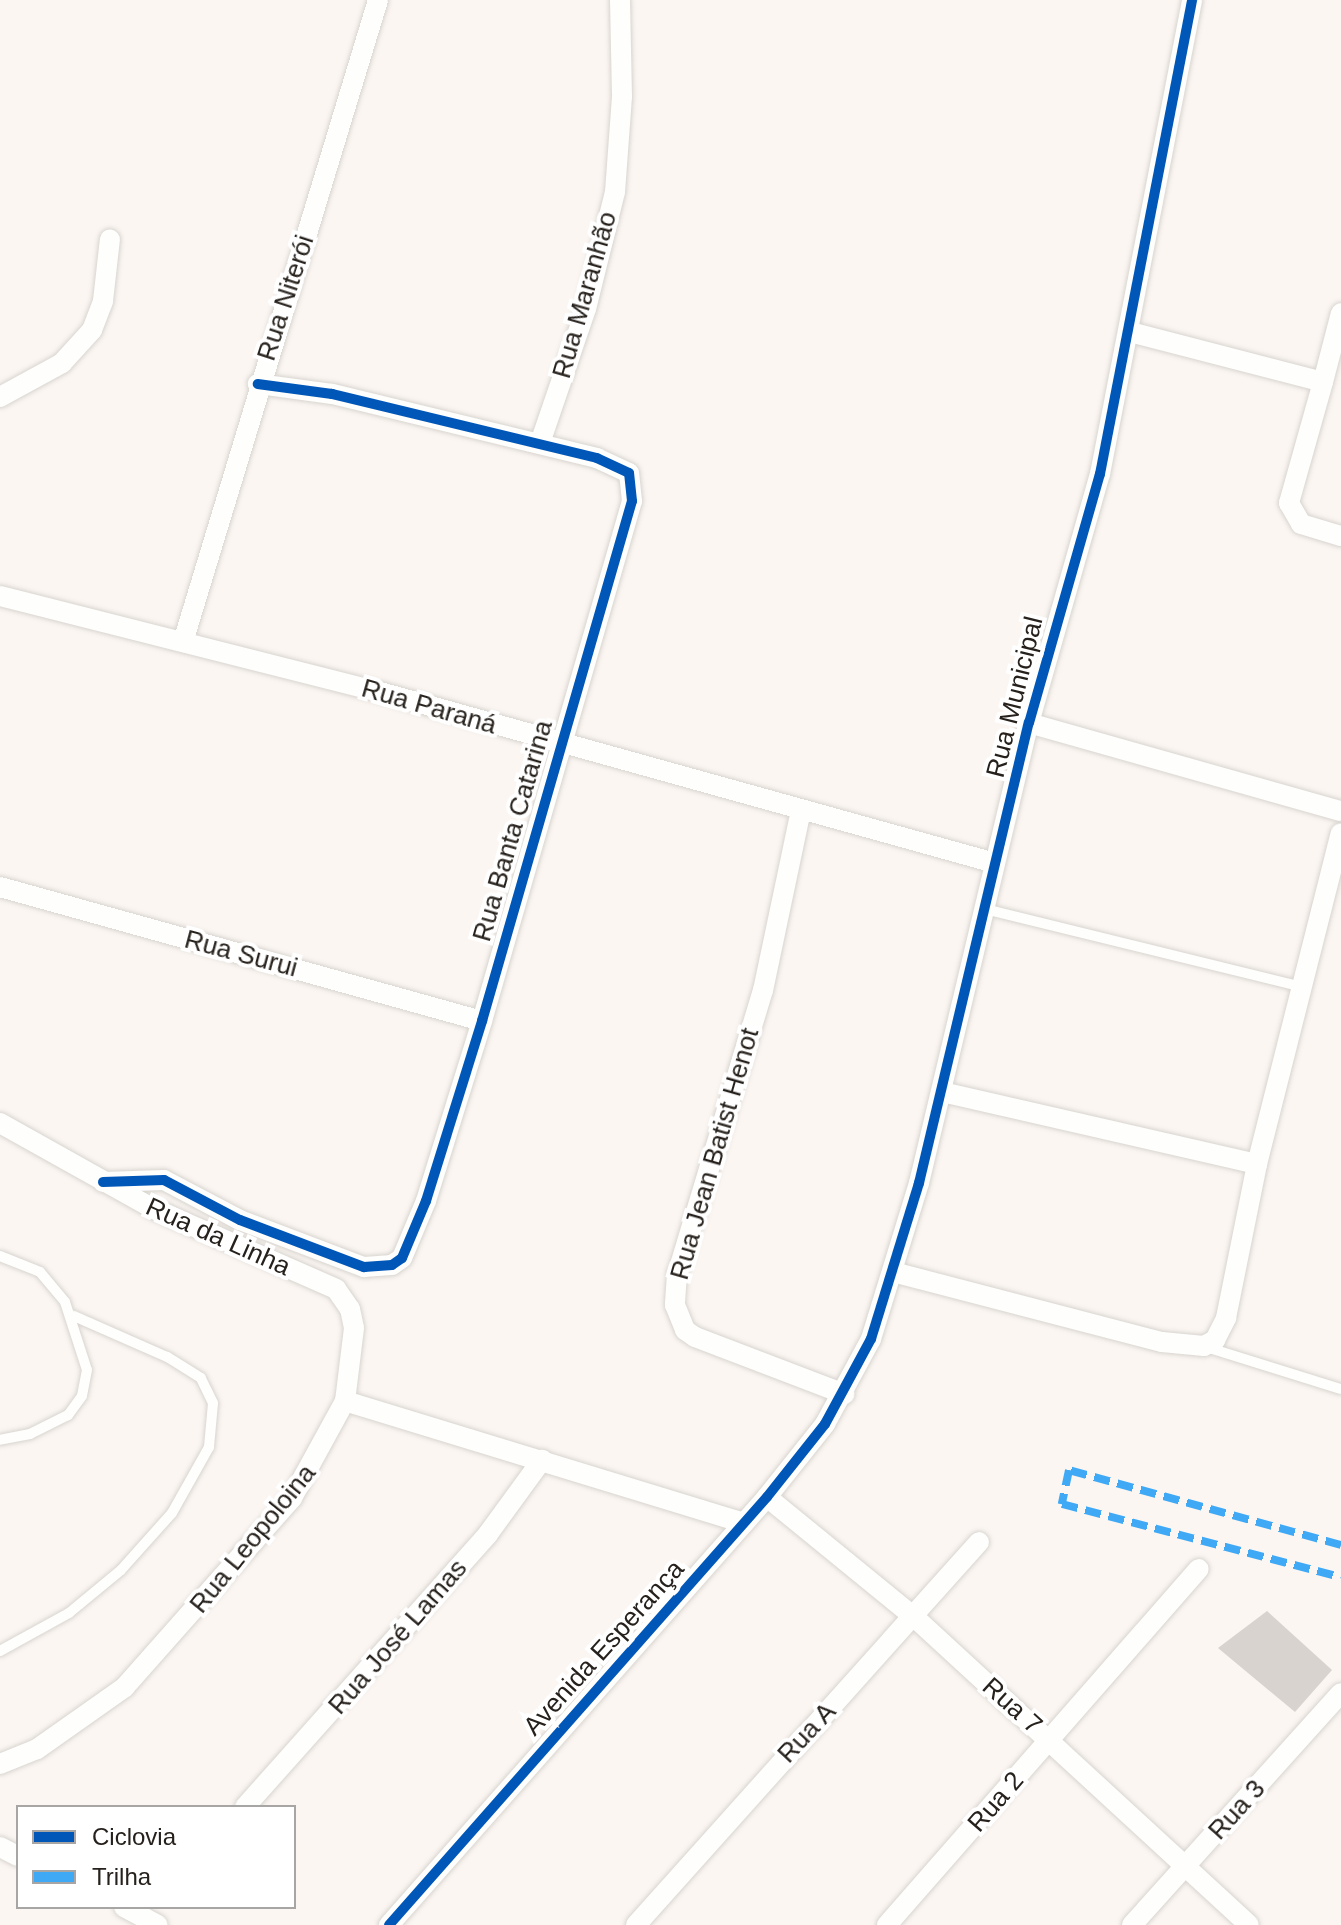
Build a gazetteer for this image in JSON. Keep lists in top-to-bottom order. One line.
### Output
{"streets":{"street":["Rua Maranhão","Rua Niterói","Rua Municipal","Rua Paraná","Rua Banta Catarina","Rua Surui","Rua Jean Batist Henot","Rua da Linha","Rua Leopoloina","Rua José Lamas","Avenida Esperança","Rua 7","Rua A","Rua 2","Rua 3"]},"crossings":[["Rua Maranhão","Rua Banta Catarina"],["Rua Niterói","Rua Paraná"],["Rua Niterói","Rua Banta Catarina"],["Rua Municipal","Rua Paraná"],["Rua Municipal","Rua Jean Batist Henot"],["Rua Municipal","Avenida Esperança"],["Rua Paraná","Rua Banta Catarina"],["Rua Paraná","Rua Jean Batist Henot"],["Rua Banta Catarina","Rua Surui"],["Rua Banta Catarina","Rua da Linha"],["Rua Jean Batist Henot","Avenida Esperança"],["Rua da Linha","Rua Leopoloina"],["Avenida Esperança","Rua 7"],["Rua 7","Rua A"],["Rua 7","Rua 2"],["Rua 7","Rua 3"]],"legend":["Ciclovia","Trilha"]}
